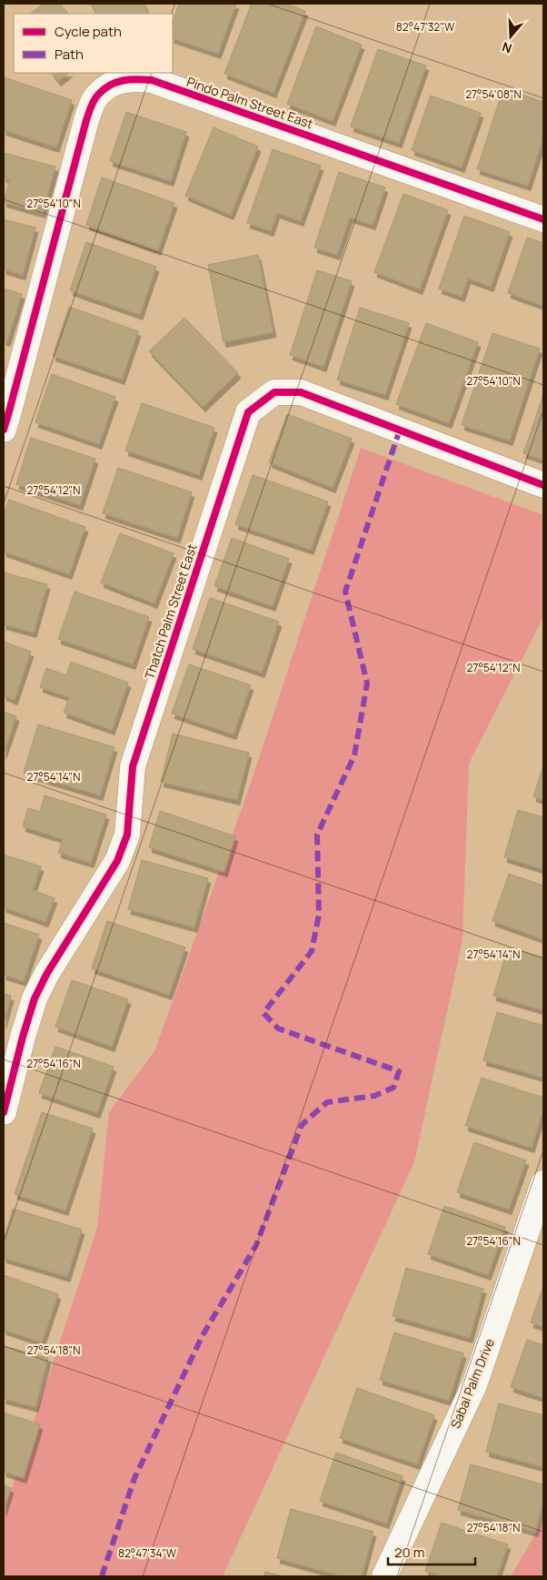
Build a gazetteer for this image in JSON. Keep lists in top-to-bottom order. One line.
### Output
{"streets":{"street":["Pindo Palm Street East","Thatch Palm Street East","Sabal Palm Drive"]},"legend":["Cycle path","Path"],"scale_bar":"20 m","north":"bottom","coordinates":["82°47'32\"W","27°54'08\"N","27°54'10\"N","27°54'12\"N","27°54'14\"N","27°54'16\"N","27°54'18\"N","82°47'34\"W"]}
